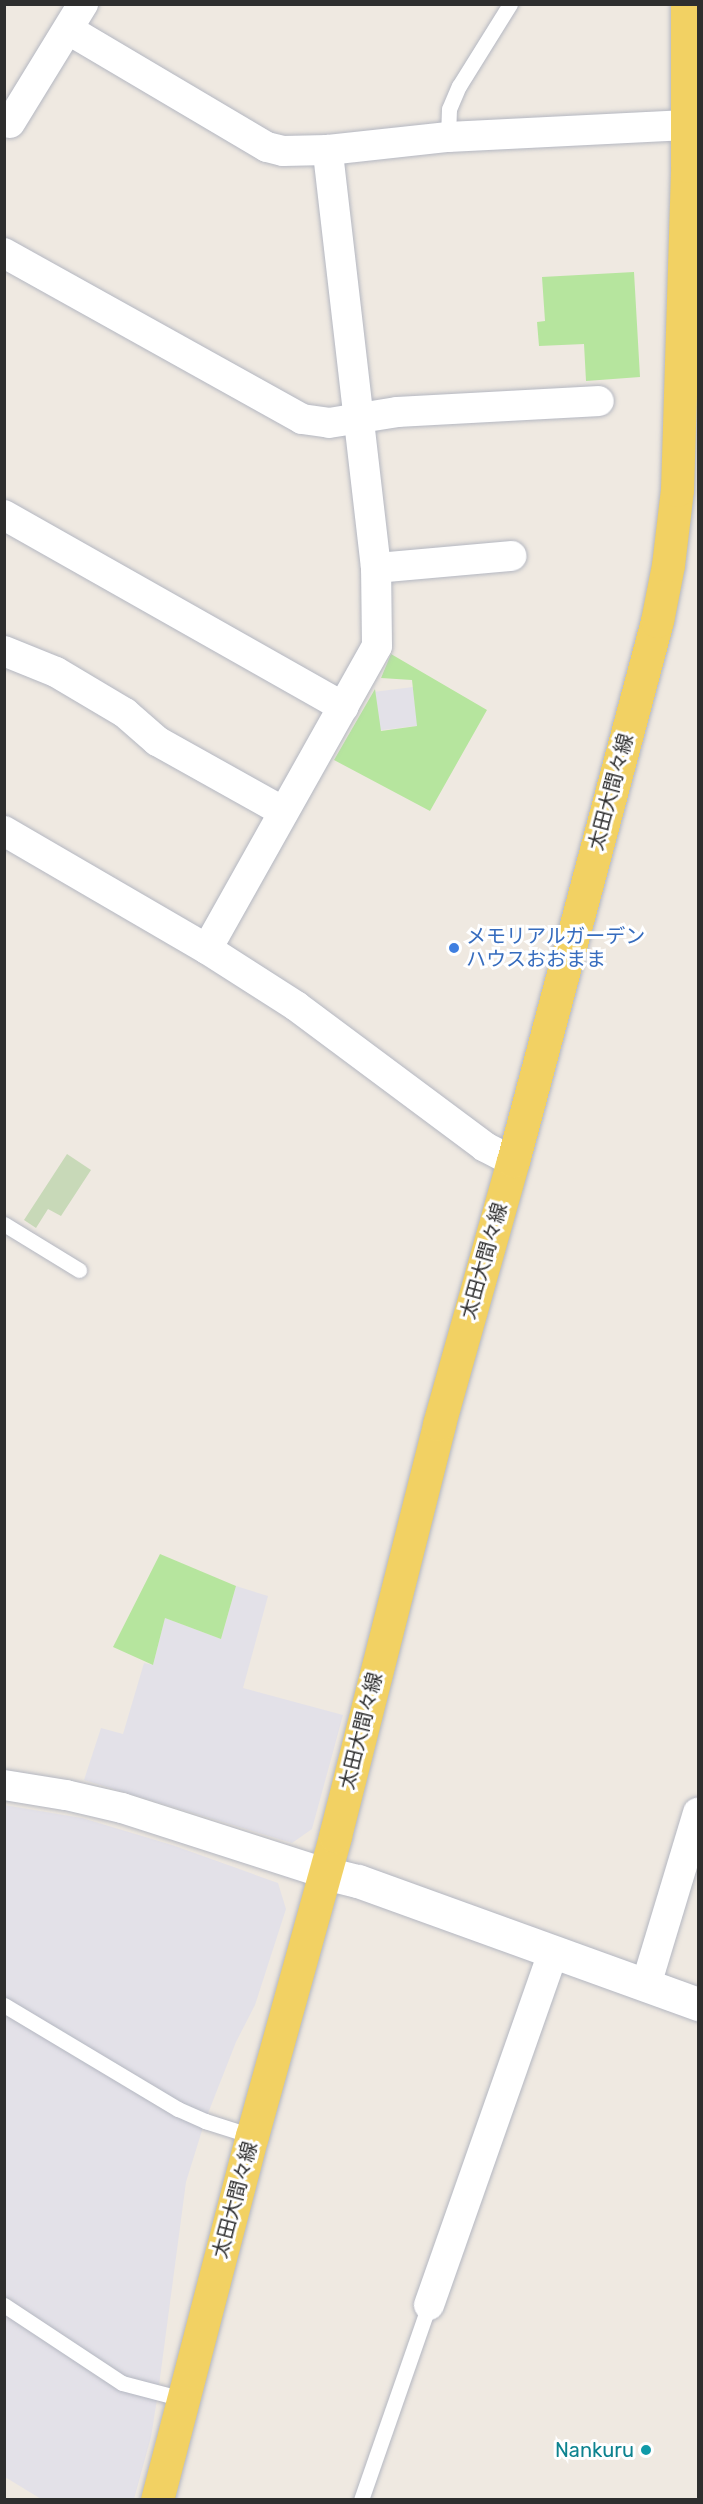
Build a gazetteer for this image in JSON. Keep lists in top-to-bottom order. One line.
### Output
{"streets":{"main road":["太田大間々線"]},"places":["メモリアルガーデン ハウスおおまま","Nankuru"]}
